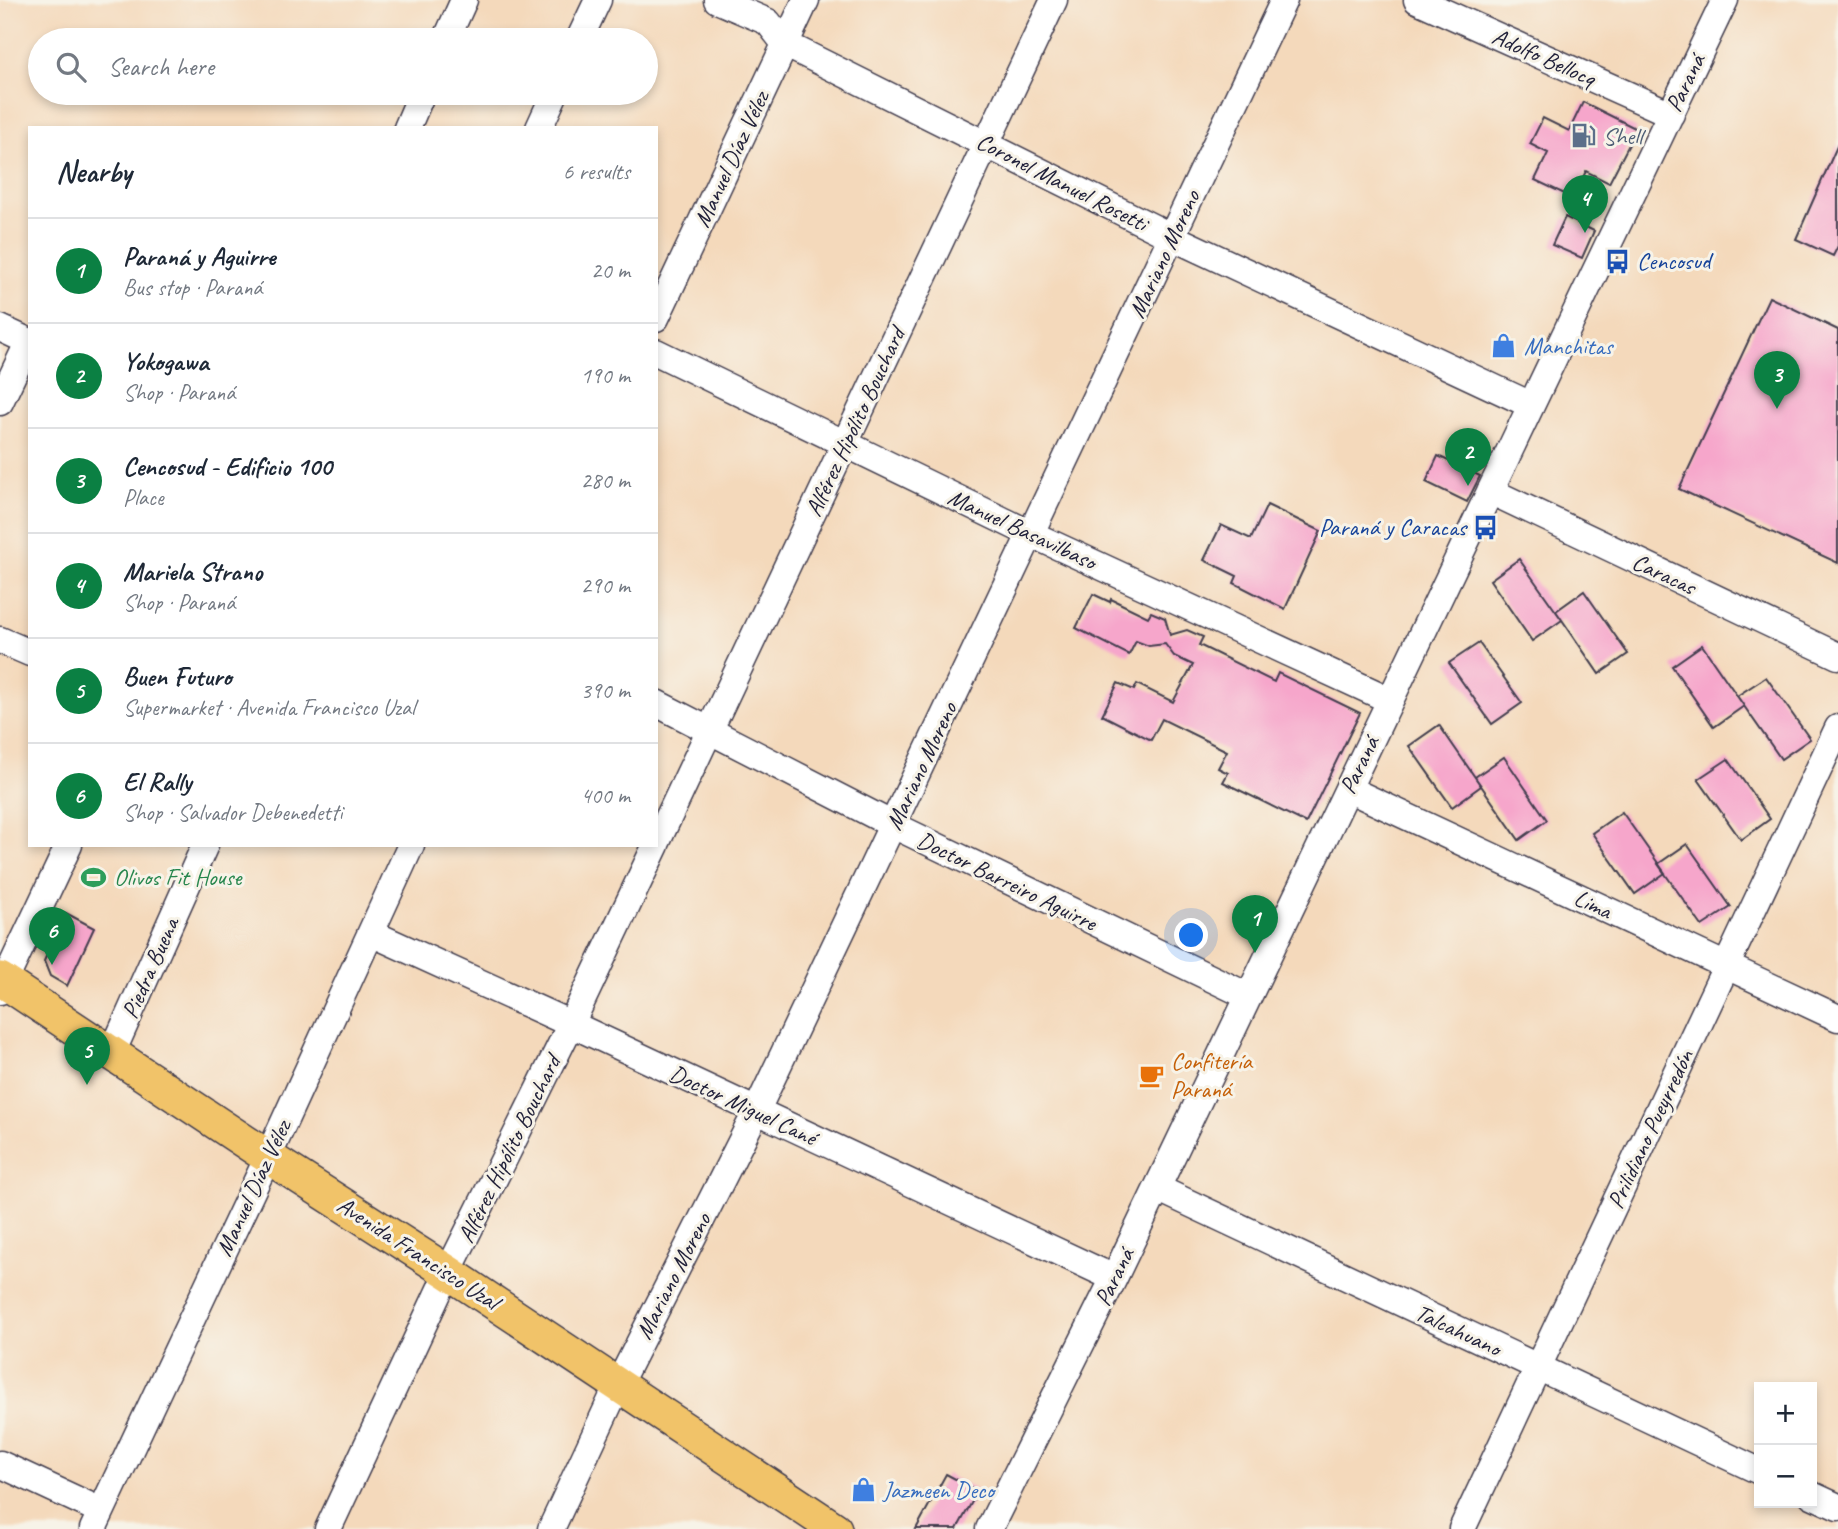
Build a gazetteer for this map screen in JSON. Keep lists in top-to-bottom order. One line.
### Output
{"streets":{"main road":["Avenida Francisco Uzal"],"street":["Adolfo Bellocq","Paraná","Manuel Díaz Vélez","Coronel Manuel Rosetti","Mariano Moreno","Alférez Hipólito Bouchard","Manuel Basavilbaso","Caracas","Doctor Barreiro Aguirre","Lima","Piedra Buena","Doctor Miguel Cané","Prilidiano Pueyrredón","Talcahuano"]},"crossings":[["Adolfo Bellocq","Paraná"],["Paraná","Coronel Manuel Rosetti"],["Paraná","Manuel Basavilbaso"],["Paraná","Caracas"],["Paraná","Doctor Barreiro Aguirre"],["Paraná","Lima"],["Paraná","Doctor Miguel Cané"],["Paraná","Talcahuano"],["Manuel Díaz Vélez","Coronel Manuel Rosetti"],["Manuel Díaz Vélez","Doctor Miguel Cané"],["Manuel Díaz Vélez","Avenida Francisco Uzal"],["Coronel Manuel Rosetti","Mariano Moreno"],["Coronel Manuel Rosetti","Alférez Hipólito Bouchard"],["Mariano Moreno","Manuel Basavilbaso"],["Mariano Moreno","Doctor Barreiro Aguirre"],["Mariano Moreno","Doctor Miguel Cané"],["Mariano Moreno","Avenida Francisco Uzal"],["Alférez Hipólito Bouchard","Manuel Basavilbaso"],["Alférez Hipólito Bouchard","Doctor Barreiro Aguirre"],["Alférez Hipólito Bouchard","Doctor Miguel Cané"],["Alférez Hipólito Bouchard","Avenida Francisco Uzal"],["Lima","Prilidiano Pueyrredón"],["Piedra Buena","Avenida Francisco Uzal"],["Prilidiano Pueyrredón","Talcahuano"]],"places":{"fuel station":["Shell"],"bus stop":["Cencosud","Paraná y Caracas"],"shop":["Manchitas","Jazmeen Deco"],"sports":["Olivos Fit House"],"cafe":["Confitería Paraná"]},"page":{"search":"Search here","heading":["Nearby","6 results"],"pins":["4","3","2","1","6","5"],"list":[{"mark":"1","name":"Paraná y Aguirre","note":"Bus stop · Paraná","value":"20 m"},{"mark":"2","name":"Yokogawa","note":"Shop · Paraná","value":"190 m"},{"mark":"3","name":"Cencosud - Edificio 100","note":"Place","value":"280 m"},{"mark":"4","name":"Mariela Strano","note":"Shop · Paraná","value":"290 m"},{"mark":"5","name":"Buen Futuro","note":"Supermarket · Avenida Francisco Uzal","value":"390 m"},{"mark":"6","name":"El Rally","note":"Shop · Salvador Debenedetti","value":"400 m"}],"map_buttons":["+","−"]}}
